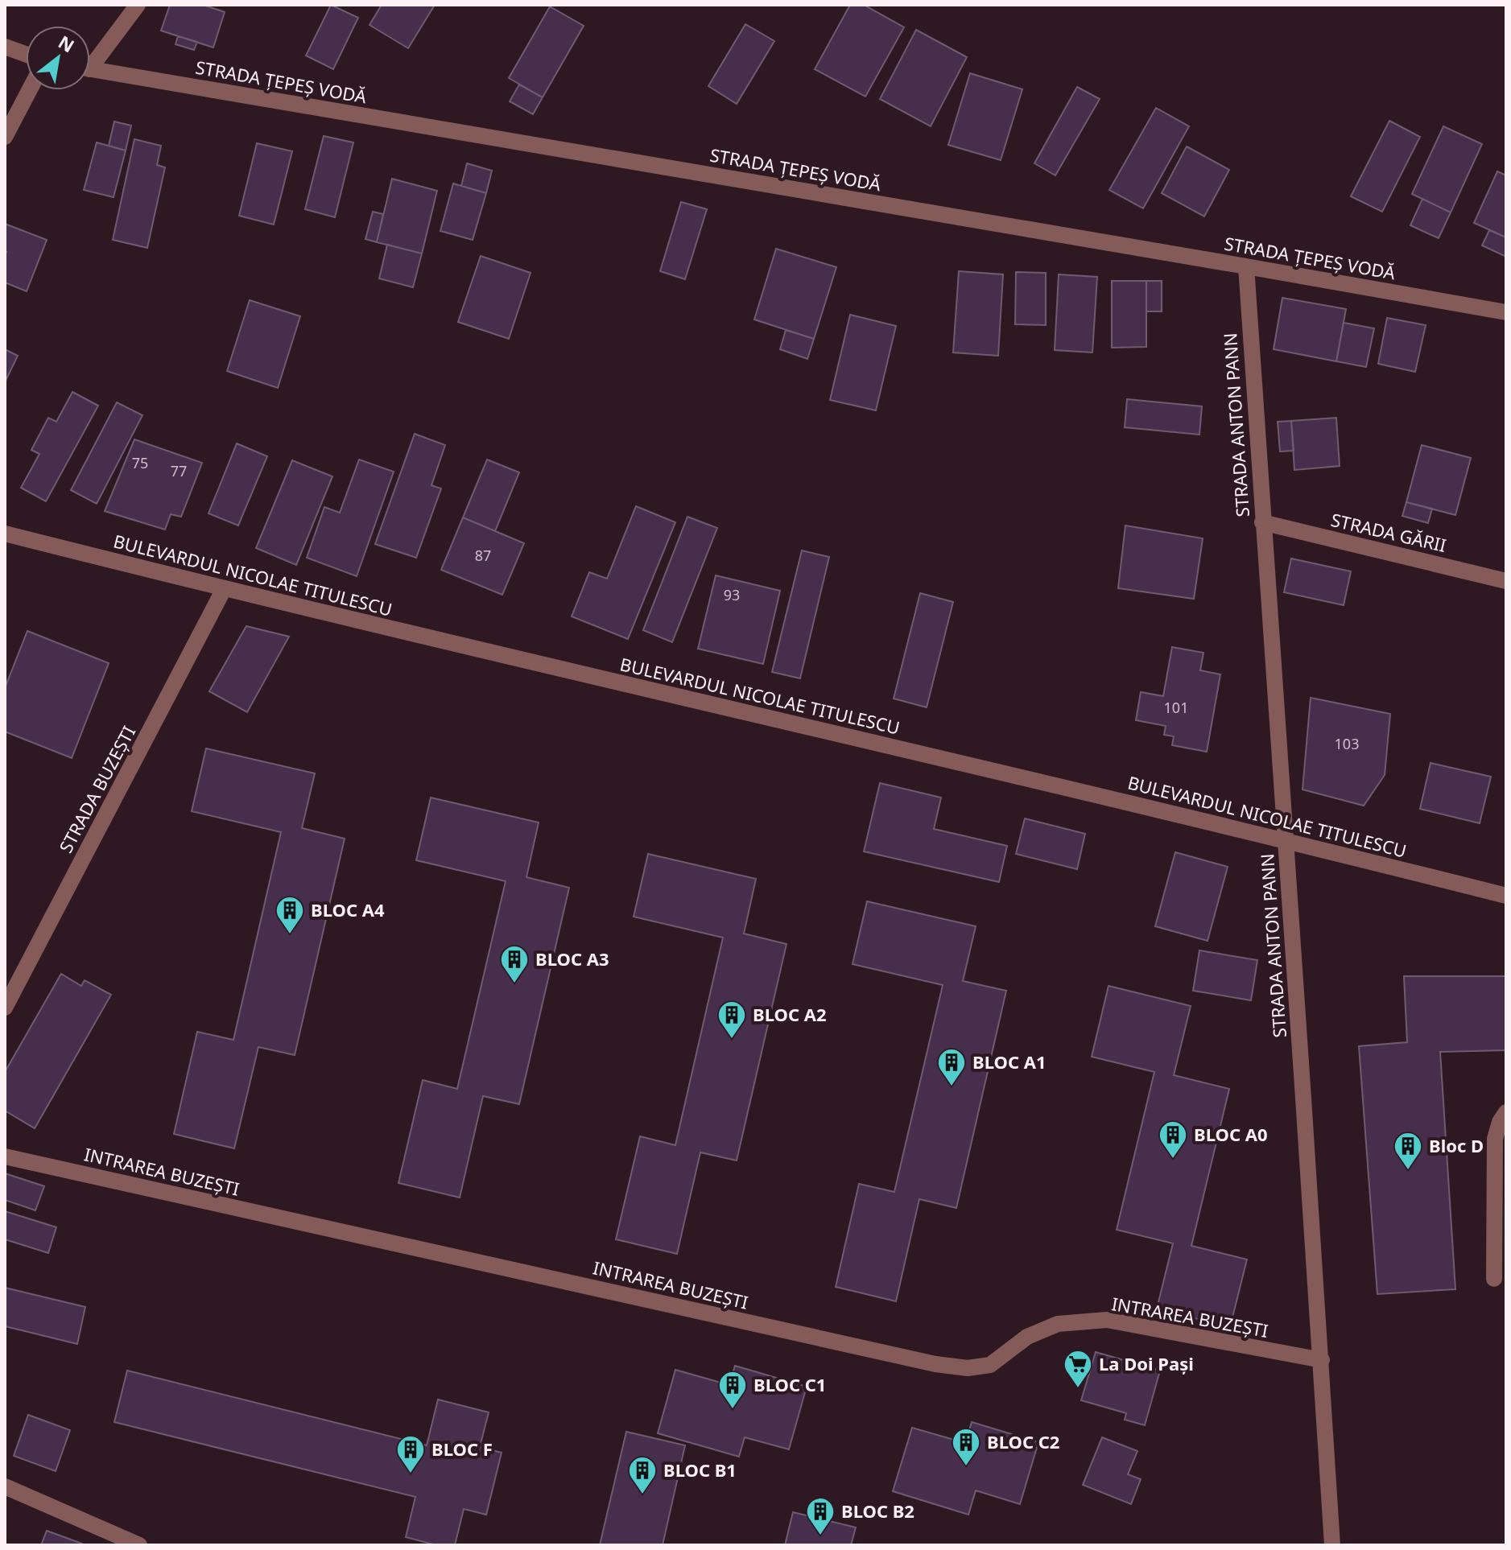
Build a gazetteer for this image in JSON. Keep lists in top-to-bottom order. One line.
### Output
{"streets":{"street":["STRADA ȚEPEȘ VODĂ","STRADA ANTON PANN","STRADA GĂRII","BULEVARDUL NICOLAE TITULESCU","STRADA BUZEȘTI","INTRAREA BUZEȘTI"]},"crossings":[["STRADA ȚEPEȘ VODĂ","STRADA ANTON PANN"],["STRADA ANTON PANN","STRADA GĂRII"],["STRADA ANTON PANN","BULEVARDUL NICOLAE TITULESCU"],["STRADA ANTON PANN","INTRAREA BUZEȘTI"],["BULEVARDUL NICOLAE TITULESCU","STRADA BUZEȘTI"]],"places":{"building":["BLOC A4","BLOC A3","BLOC A2","BLOC A1","BLOC A0","Bloc D","BLOC C1","BLOC C2","BLOC F","BLOC B1","BLOC B2"],"supermarket":["La Doi Pași"]},"house_numbers":["75","77","87","93","101","103"],"north":"top right"}
